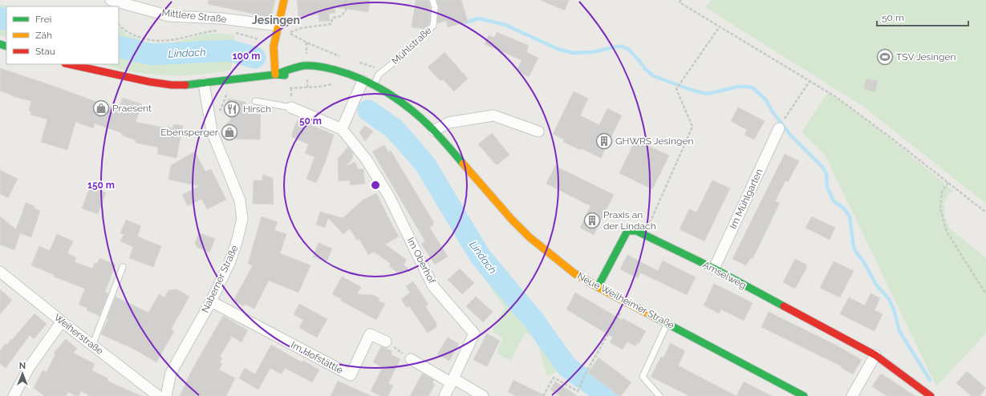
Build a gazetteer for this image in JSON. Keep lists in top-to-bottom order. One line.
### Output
{"streets":{"main road":["Amselweg","Neue Weilheimer Straße"],"street":["Mittlere Straße","Im Mühlgarten","Im Oberhof","Naberner Straße","Weiherstraße","Im Hofstättle"],"lane":["Mühlstraße"]},"crossings":[["Mühlstraße","Neue Weilheimer Straße"],["Im Mühlgarten","Amselweg"],["Amselweg","Neue Weilheimer Straße"],["Naberner Straße","Im Hofstättle"]],"districts":["Jesingen"],"water":["Lindach"],"places":{"sports":["TSV Jesingen"],"shop":["Praesent","Ebensperger"],"restaurant":["Hirsch"],"building":["GHWRS Jesingen","Praxis an der Lindach"]},"legend":["Frei","Zäh","Stau"],"scale_bar":"50 m","north":"top","rings":["100 m","50 m","150 m"]}
